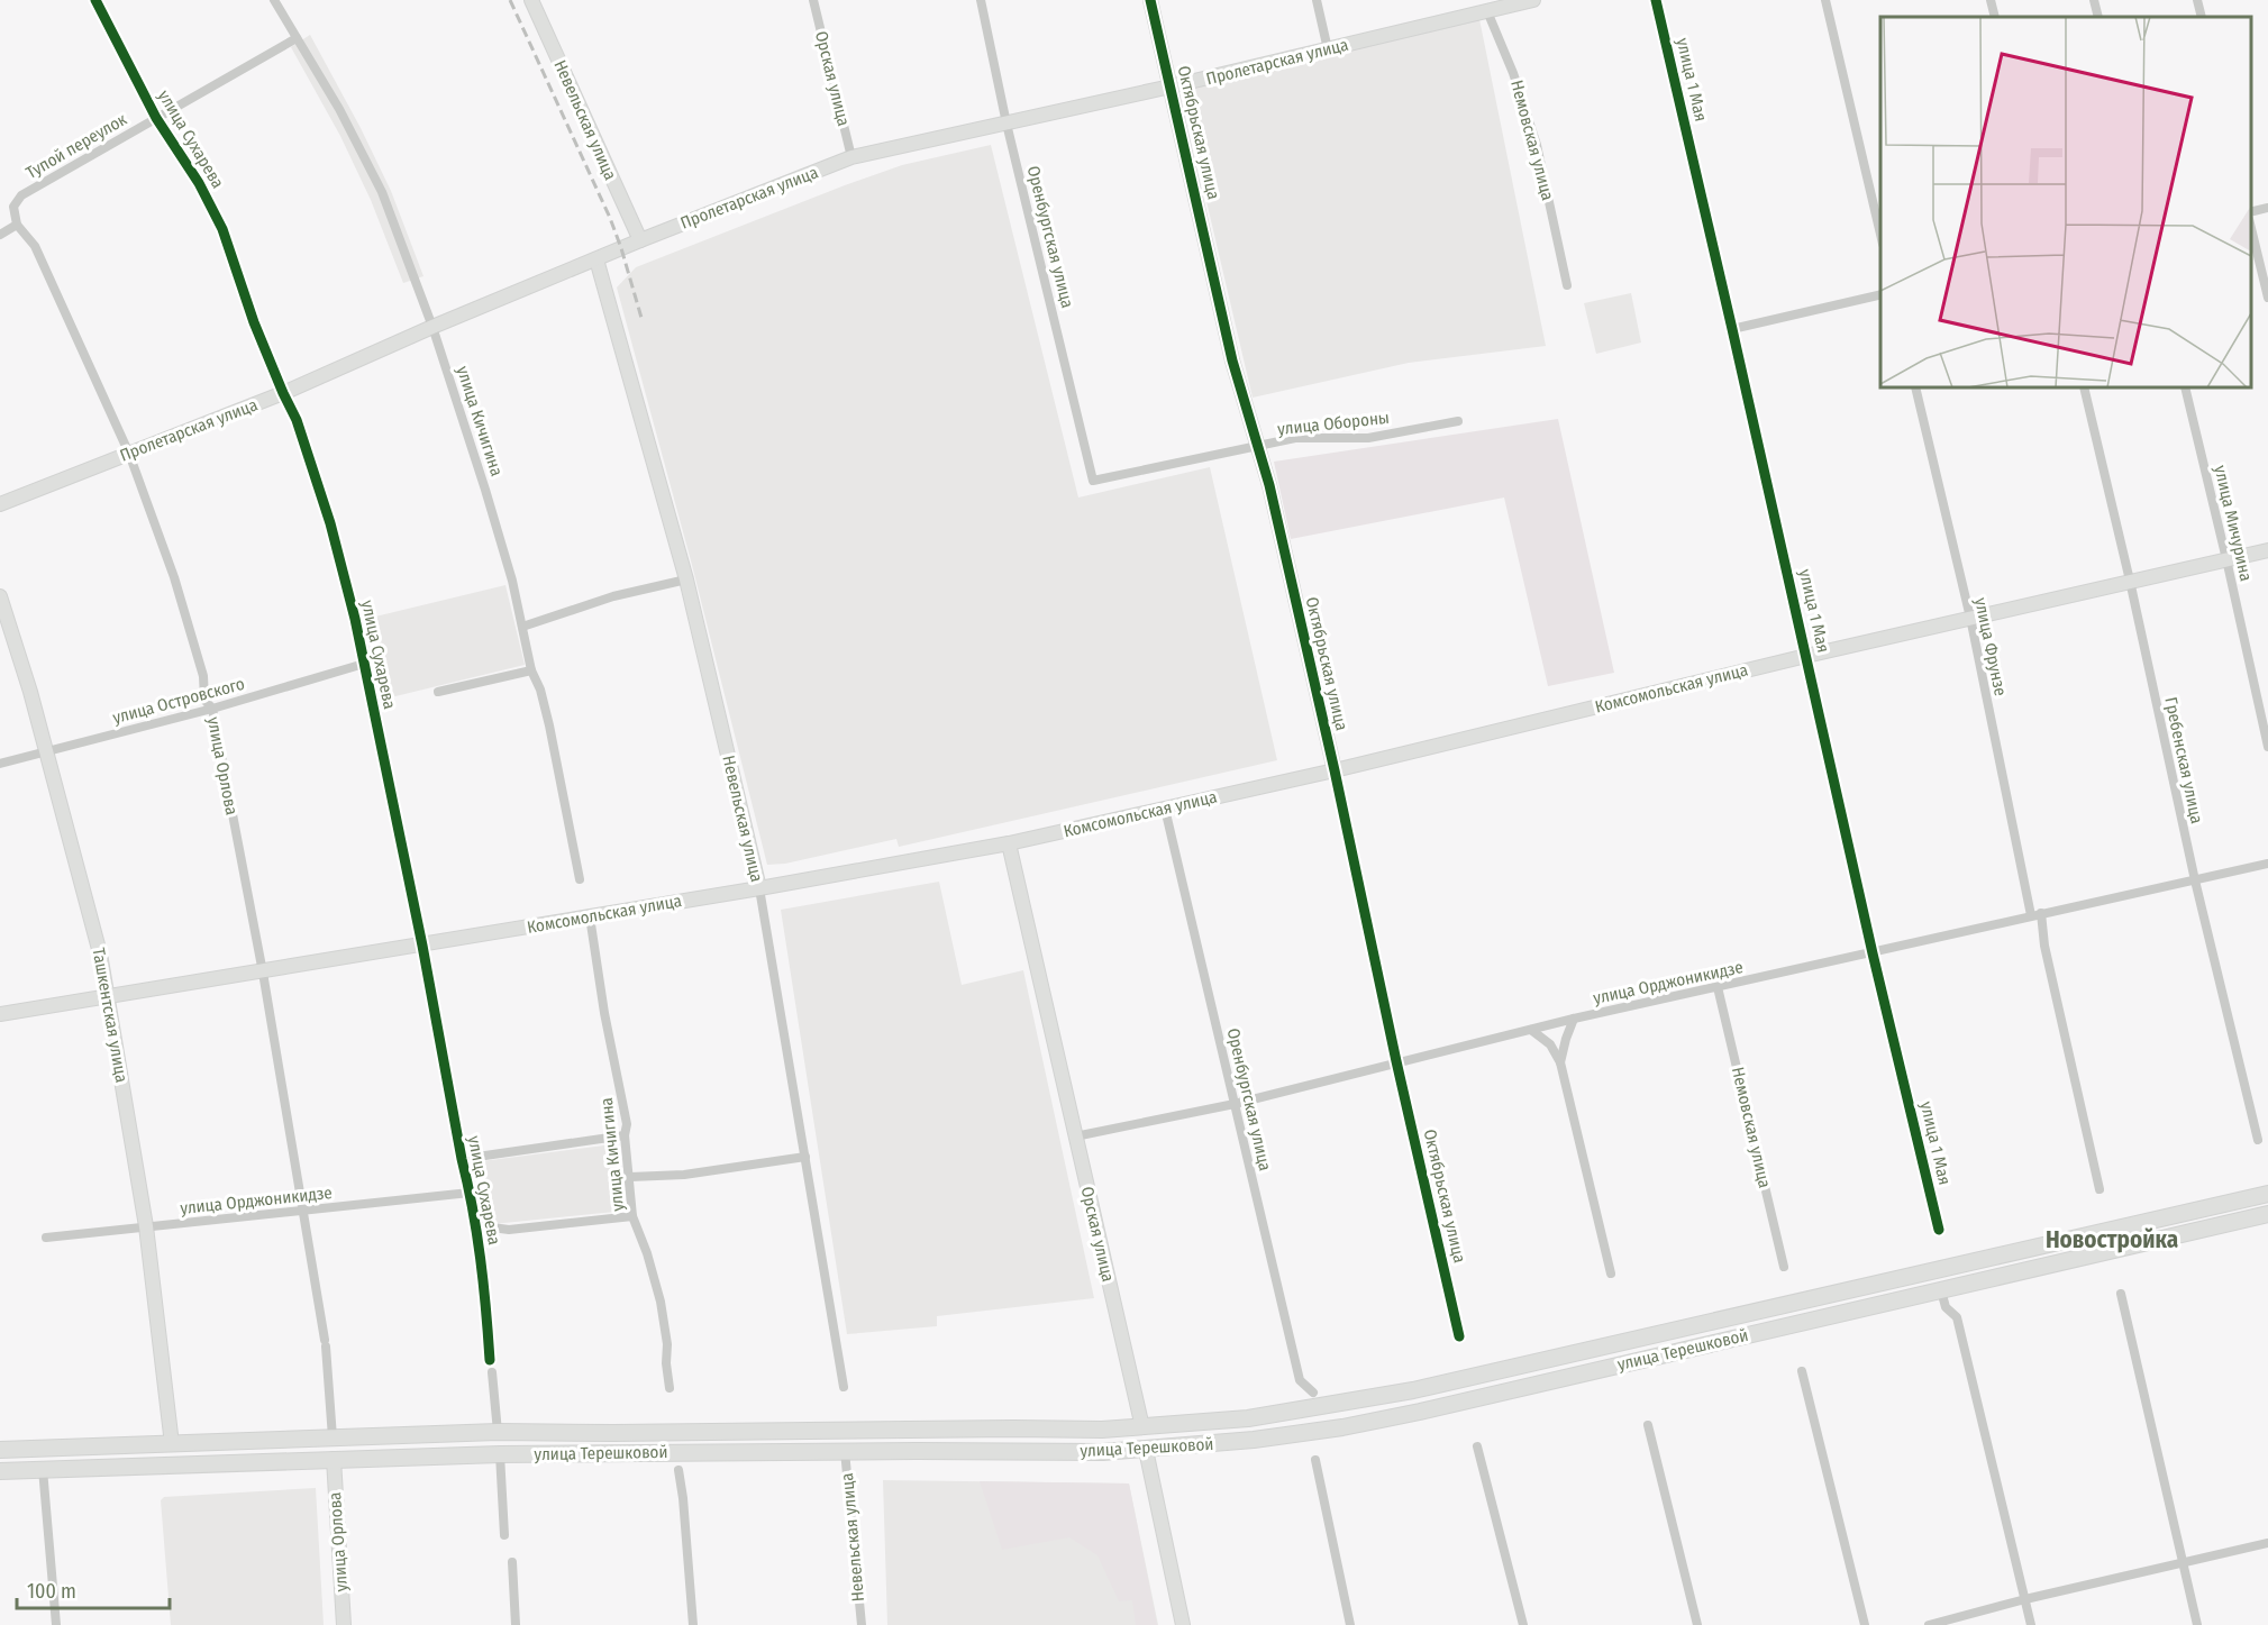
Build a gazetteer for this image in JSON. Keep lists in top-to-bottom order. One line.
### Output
{"streets":{"main road":["Пролетарская улица","Орская улица","Невельская улица","Октябрьская улица","Комсомольская улица","улица Орлова","Ташкентская улица","улица Терешковой"],"street":["улица 1 Мая","улица Сухарева","Немовская улица","Тупой переулок","Оренбургская улица","улица Кичигина","улица Обороны","улица Мичурина","улица Фрунзе","улица Островского","Гребенская улица","улица Орджоникидзе"]},"crossings":[["Пролетарская улица","Орская улица"],["Пролетарская улица","Невельская улица"],["Пролетарская улица","Октябрьская улица"],["Пролетарская улица","улица Сухарева"],["Пролетарская улица","Немовская улица"],["Пролетарская улица","Оренбургская улица"],["Пролетарская улица","улица Кичигина"],["Пролетарская улица","улица Орлова"],["Орская улица","Комсомольская улица"],["Орская улица","улица Орджоникидзе"],["Орская улица","улица Терешковой"],["улица 1 Мая","Комсомольская улица"],["улица 1 Мая","улица Орджоникидзе"],["Невельская улица","Комсомольская улица"],["Невельская улица","улица Терешковой"],["Октябрьская улица","улица Обороны"],["Октябрьская улица","Комсомольская улица"],["Октябрьская улица","улица Орджоникидзе"],["улица Сухарева","Тупой переулок"],["улица Сухарева","Комсомольская улица"],["улица Сухарева","улица Островского"],["улица Сухарева","улица Орджоникидзе"],["Немовская улица","улица Орджоникидзе"],["Тупой переулок","улица Кичигина"],["Тупой переулок","улица Орлова"],["Оренбургская улица","улица Обороны"],["Оренбургская улица","Комсомольская улица"],["Оренбургская улица","улица Орджоникидзе"],["улица Кичигина","Комсомольская улица"],["улица Мичурина","Комсомольская улица"],["улица Фрунзе","Комсомольская улица"],["улица Фрунзе","улица Орджоникидзе"],["Комсомольская улица","Гребенская улица"],["Комсомольская улица","улица Орлова"],["Комсомольская улица","Ташкентская улица"],["улица Островского","улица Орлова"],["улица Островского","Ташкентская улица"],["Гребенская улица","улица Орджоникидзе"],["улица Орлова","улица Орджоникидзе"],["улица Орлова","улица Терешковой"],["улица Орджоникидзе","Ташкентская улица"],["Ташкентская улица","улица Терешковой"]],"districts":["Новостройка"],"scale_bar":"100 m"}
